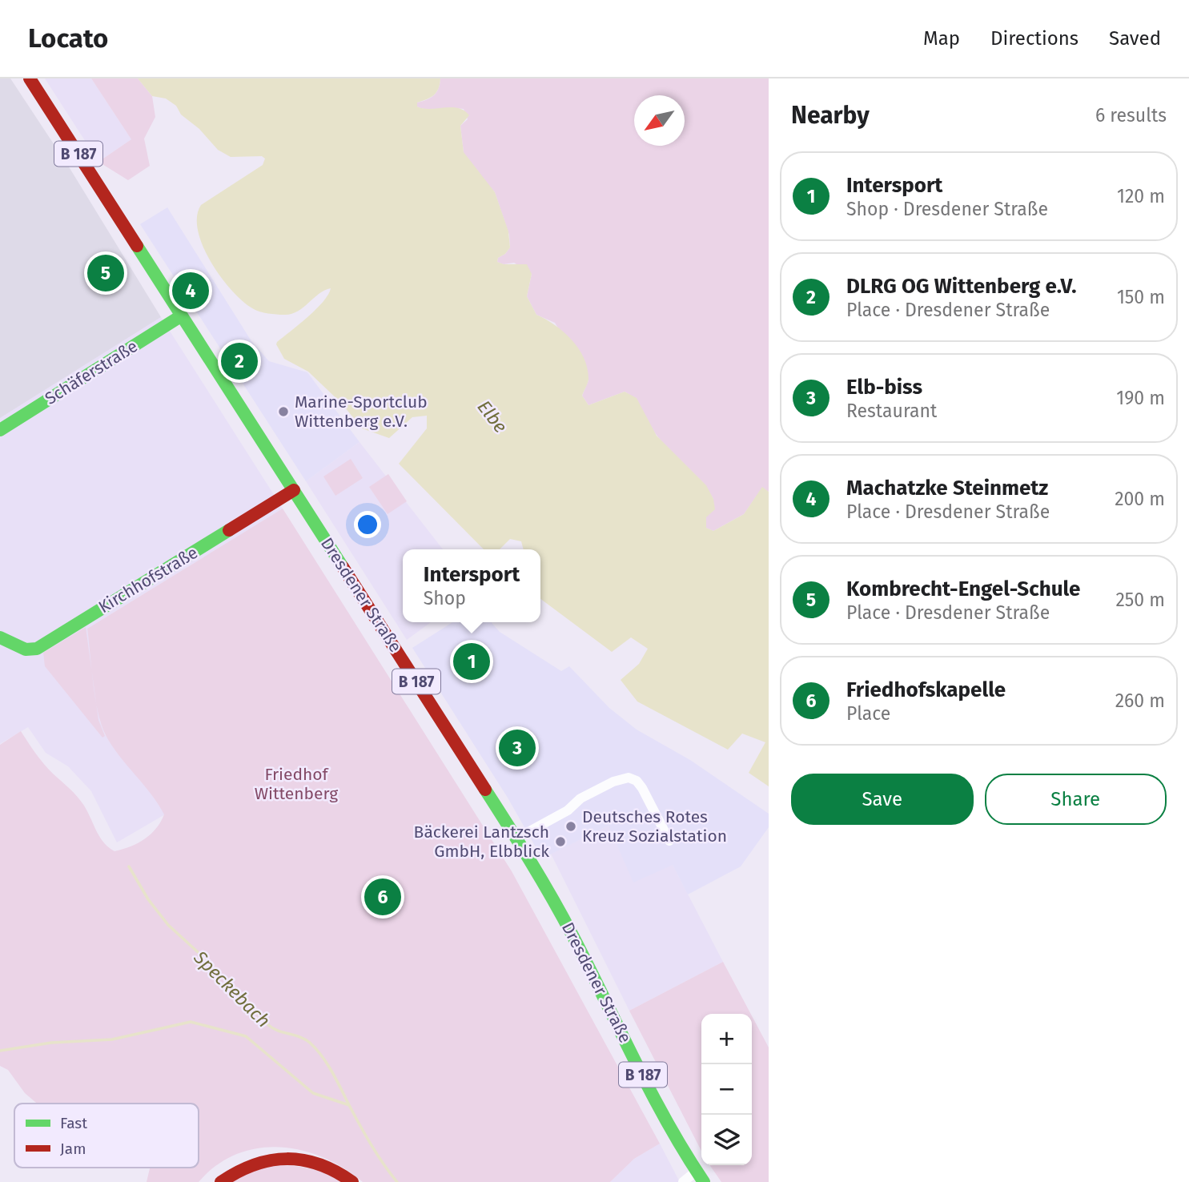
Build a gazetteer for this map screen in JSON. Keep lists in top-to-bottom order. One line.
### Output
{"streets":{"main road":["B 187","Schäferstraße","Kirchhofstraße","Dresdener Straße"]},"crossings":[["Schäferstraße","Dresdener Straße"],["Kirchhofstraße","Dresdener Straße"]],"water":["Elbe","Speckebach"],"parks":["Friedhof Wittenberg"],"places":["Marine-Sportclub Wittenberg e.V.","Deutsches Rotes Kreuz Sozialstation","Bäckerei Lantzsch GmbH, Elbblick"],"legend":["Fast","Jam"],"north":"bottom left","page":{"header":"Locato","nav":["Map","Directions","Saved"],"heading":["Nearby","6 results"],"list":[{"mark":"1","name":"Intersport","note":"Shop · Dresdener Straße","value":"120 m"},{"mark":"2","name":"DLRG OG Wittenberg e.V.","note":"Place · Dresdener Straße","value":"150 m"},{"mark":"3","name":"Elb-biss","note":"Restaurant","value":"190 m"},{"mark":"4","name":"Machatzke Steinmetz","note":"Place · Dresdener Straße","value":"200 m"},{"mark":"5","name":"Kombrecht-Engel-Schule","note":"Place · Dresdener Straße","value":"250 m"},{"mark":"6","name":"Friedhofskapelle","note":"Place","value":"260 m"}],"pins":["5","4","2","1","3","6"],"popup":["Intersport","Shop"],"buttons":["Save","Share"],"map_buttons":["+","−"]}}
